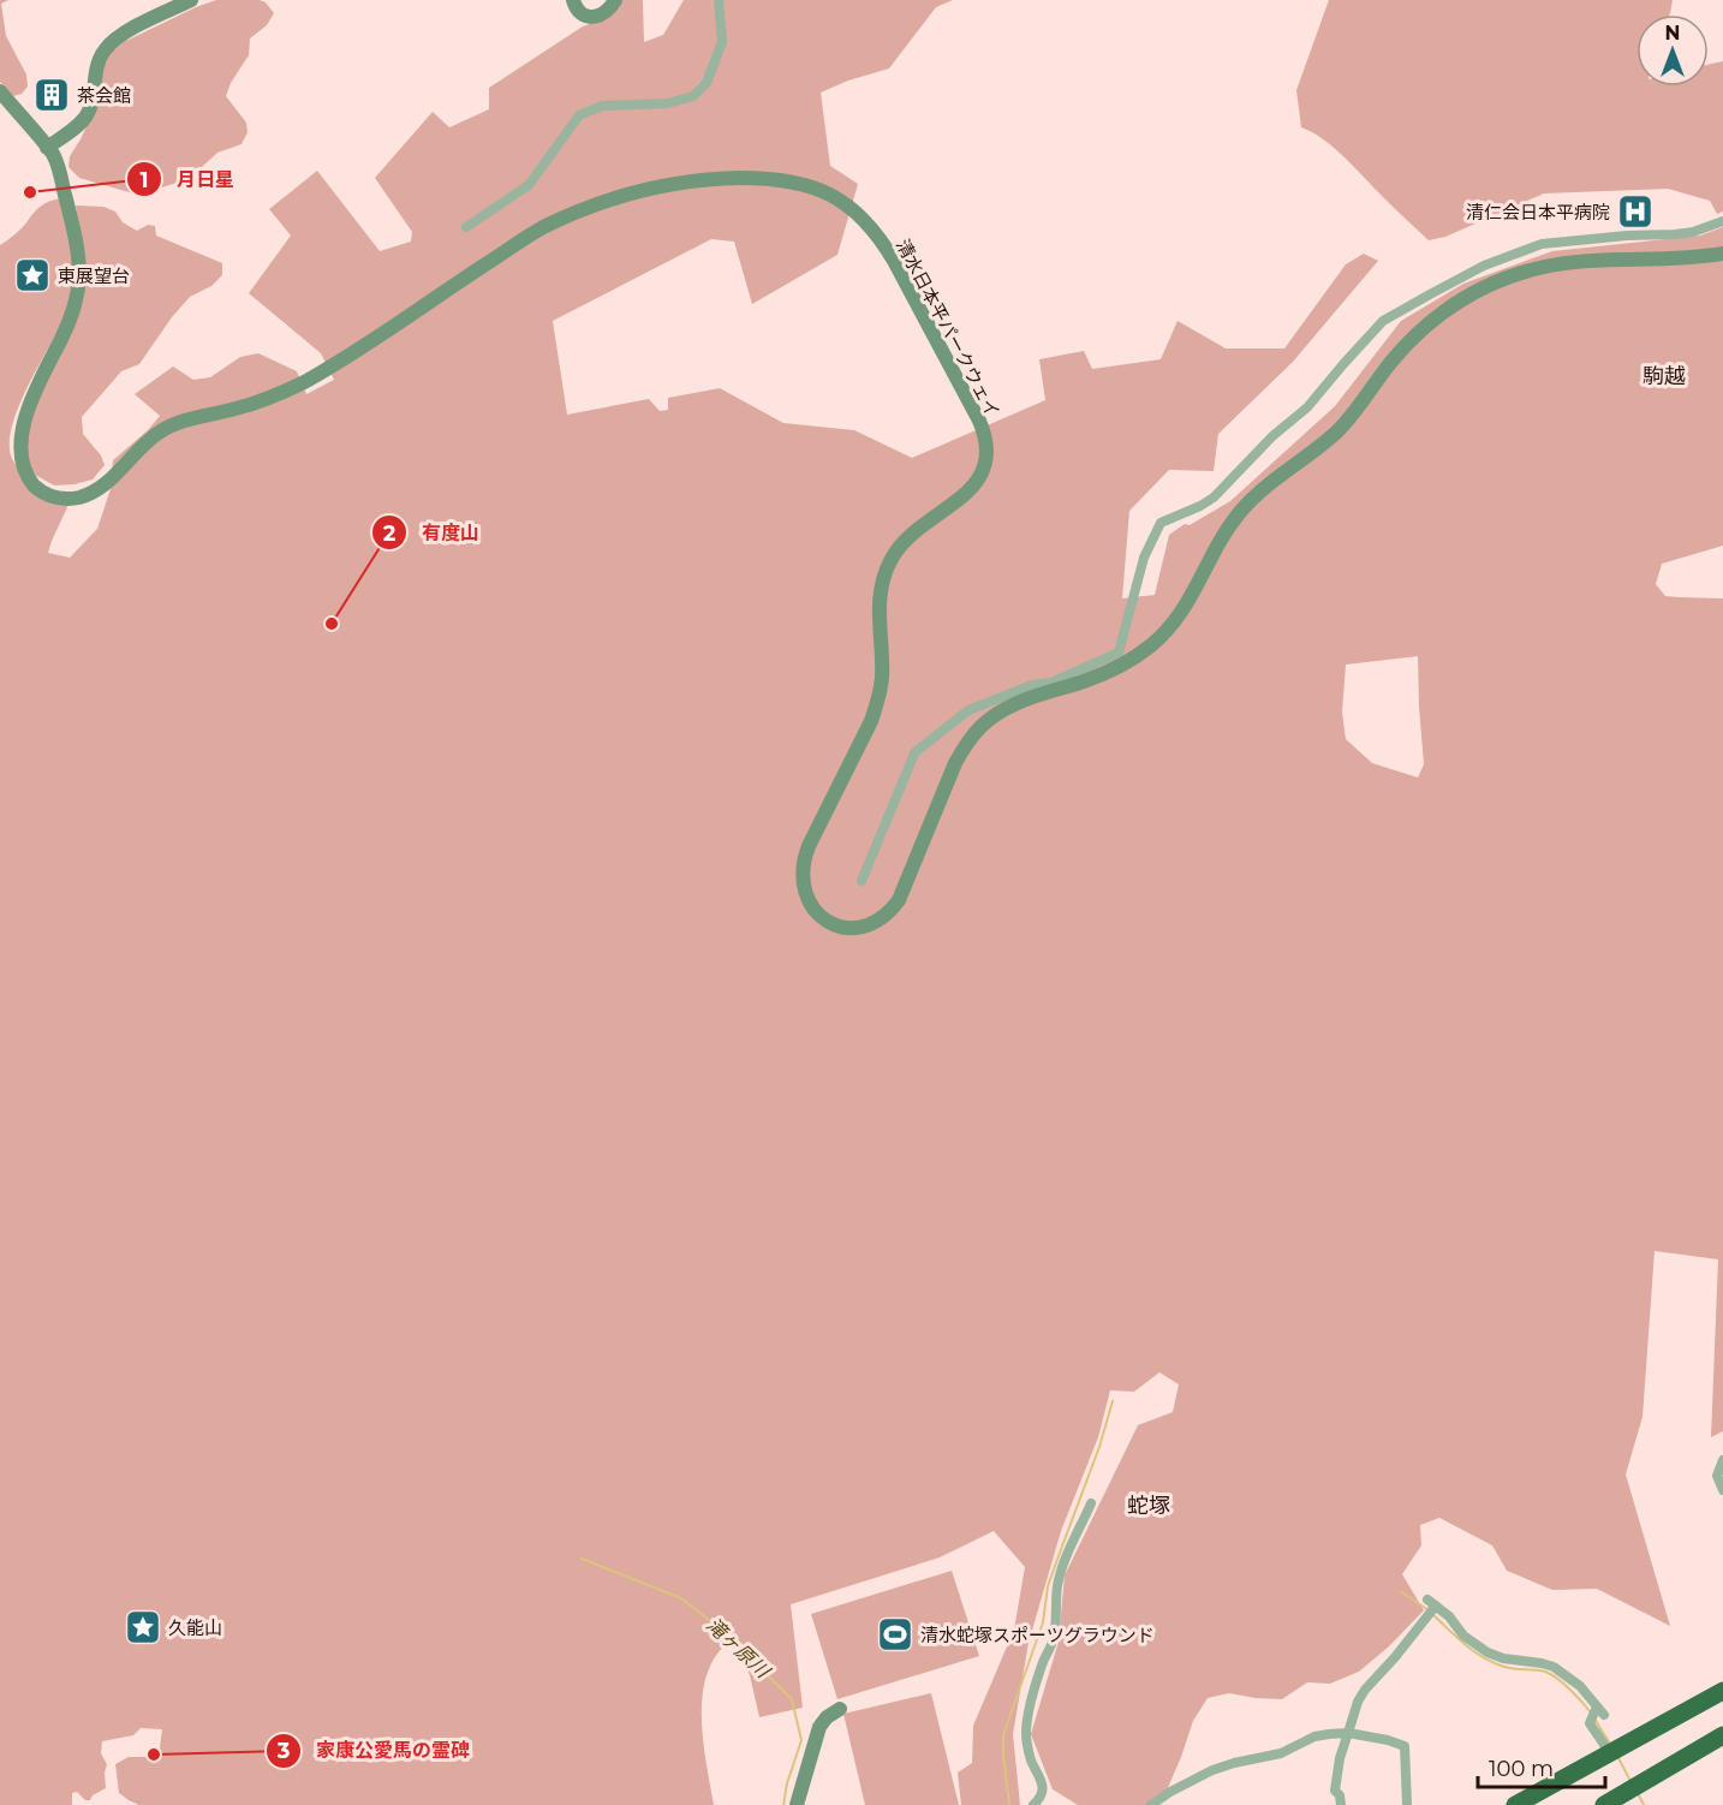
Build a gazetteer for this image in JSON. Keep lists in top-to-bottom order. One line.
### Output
{"streets":{"street":["清水日本平パークウェイ"]},"districts":["駒越","蛇塚"],"water":["滝ヶ原川"],"places":{"building":["茶会館"],"other":["月日星","有度山","家康公愛馬の霊碑"],"hospital":["清仁会日本平病院"],"place":["東展望台","久能山"],"sports":["清水蛇塚スポーツグラウンド"]},"scale_bar":"100 m","north":"top"}
